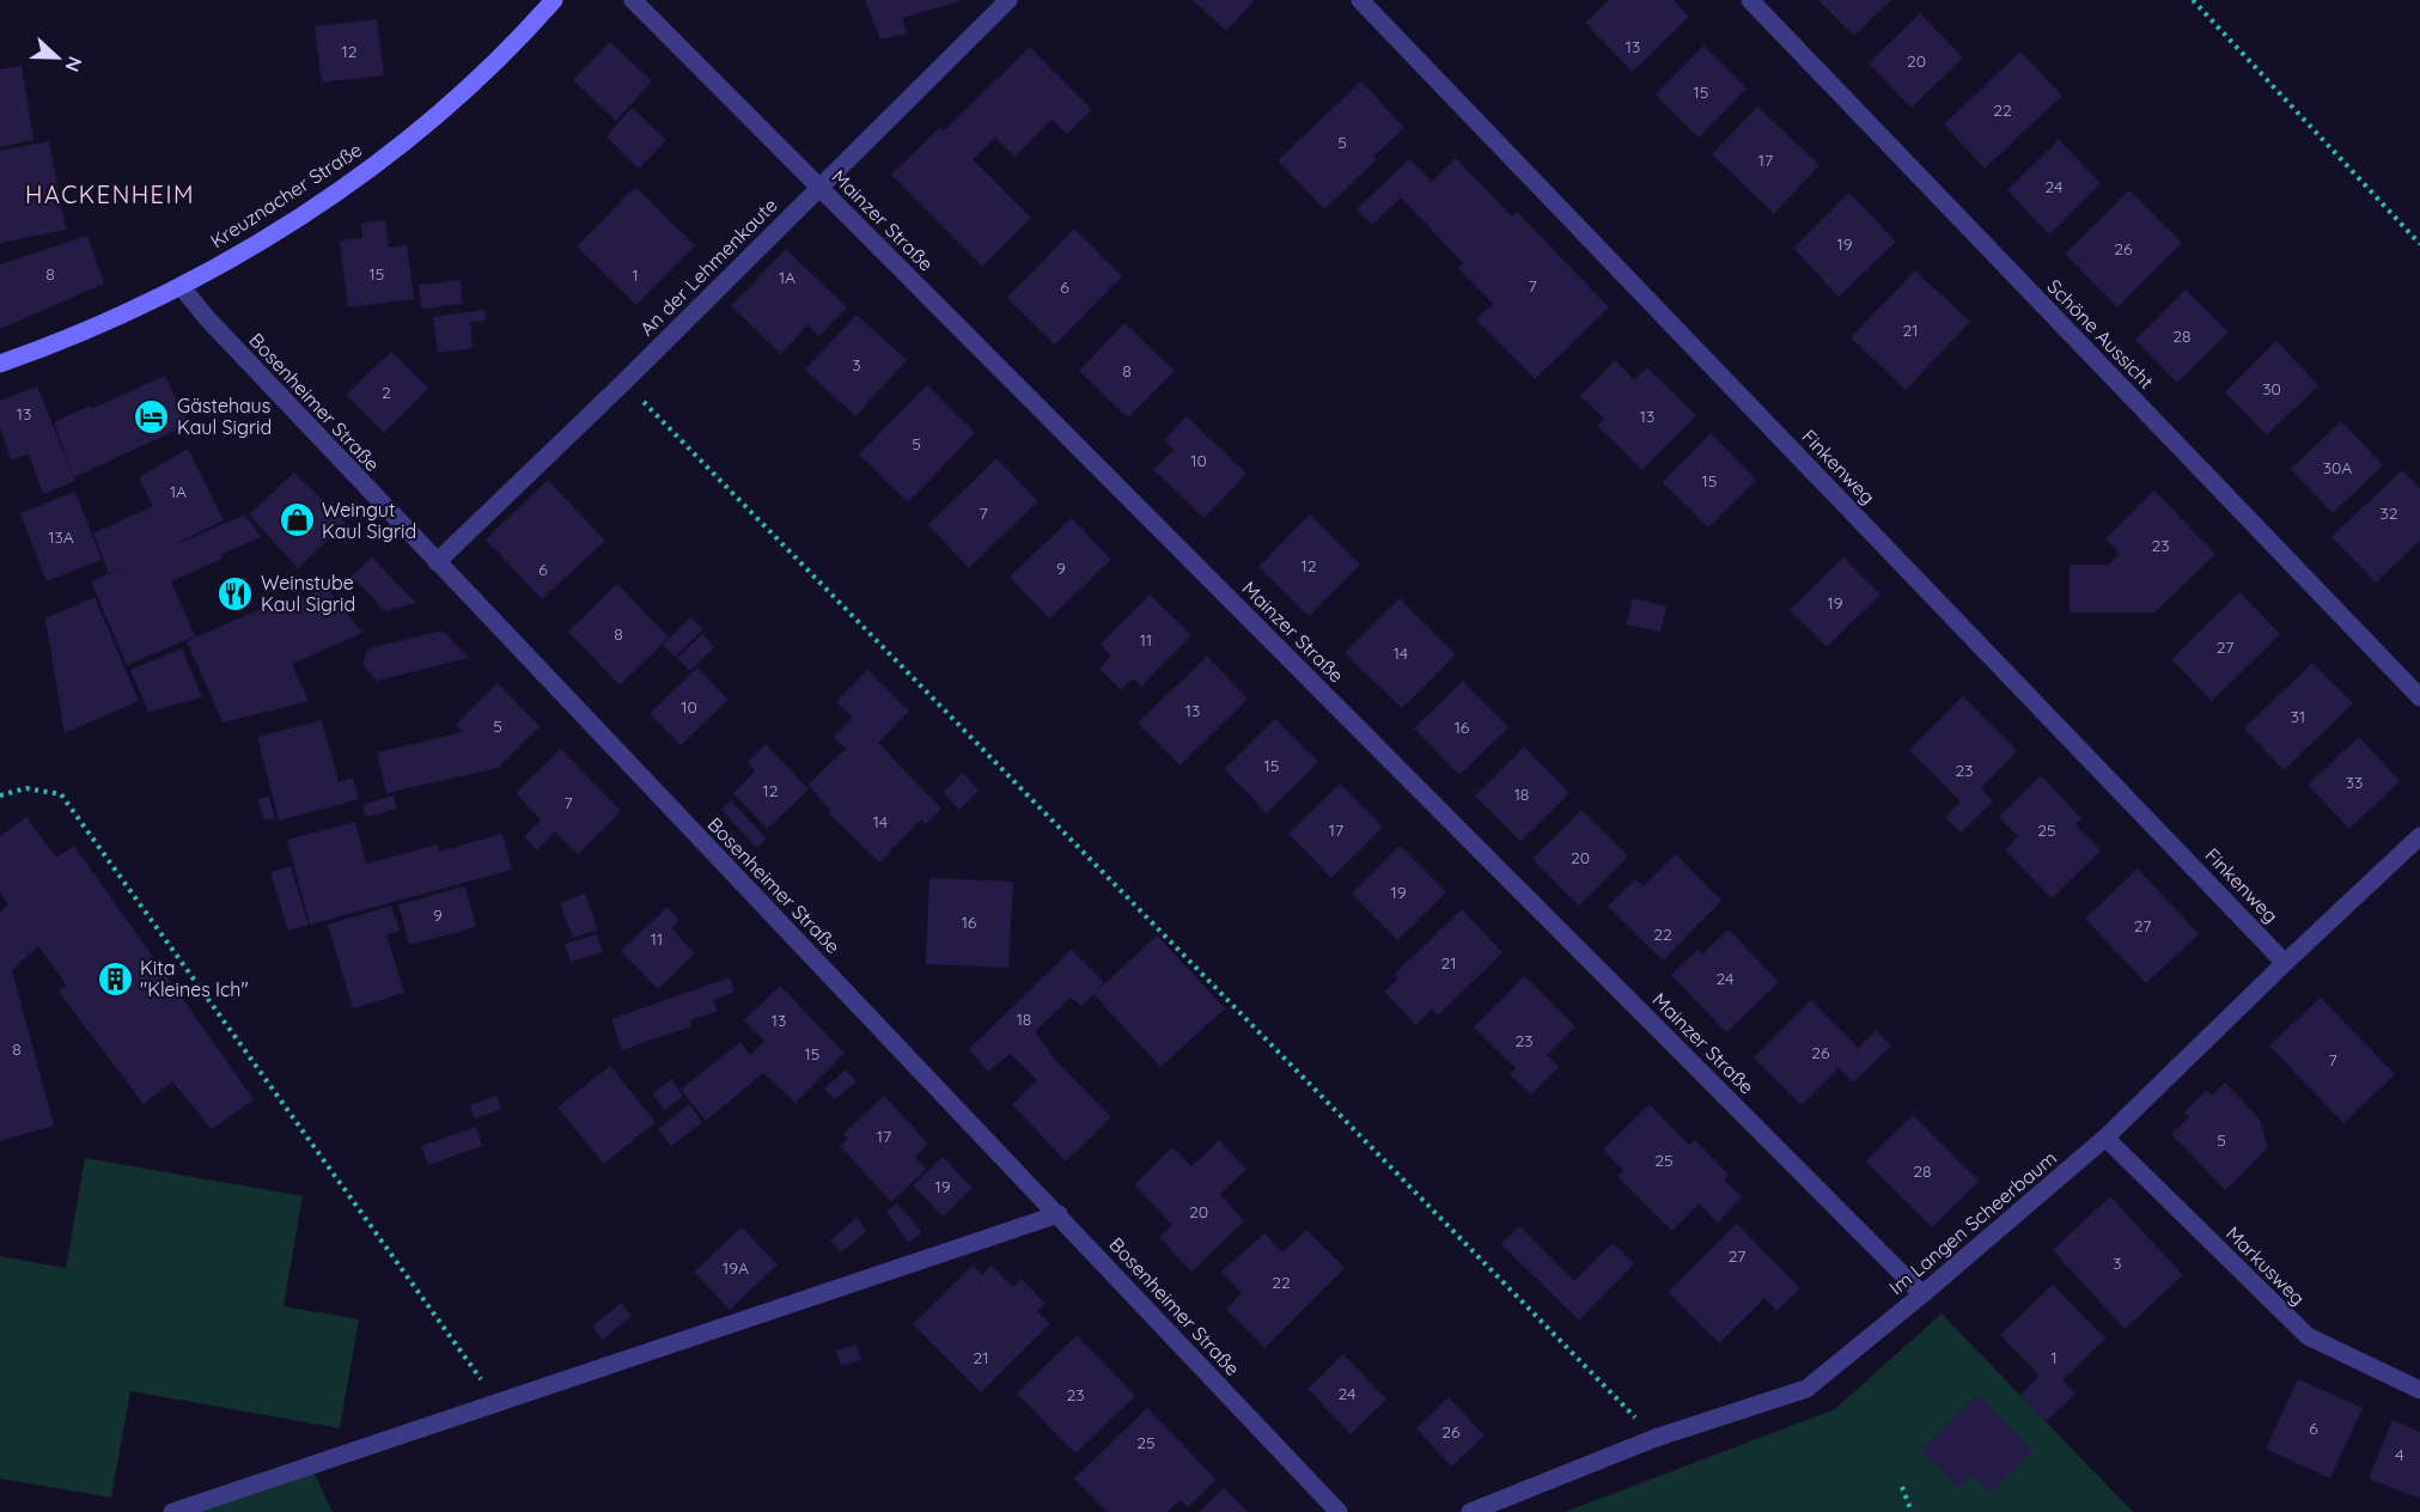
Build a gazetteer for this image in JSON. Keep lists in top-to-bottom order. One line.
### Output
{"streets":{"main road":["Kreuznacher Straße"],"street":["Mainzer Straße","An der Lehmenkaute","Schöne Aussicht","Bosenheimer Straße","Finkenweg","Im Langen Scheerbaum","Markusweg"]},"crossings":[["Kreuznacher Straße","Bosenheimer Straße"],["Mainzer Straße","An der Lehmenkaute"],["Mainzer Straße","Im Langen Scheerbaum"],["An der Lehmenkaute","Bosenheimer Straße"],["Finkenweg","Im Langen Scheerbaum"],["Im Langen Scheerbaum","Markusweg"]],"districts":["HACKENHEIM"],"places":{"hotel":["Gästehaus Kaul Sigrid"],"shop":["Weingut Kaul Sigrid"],"restaurant":["Weinstube Kaul Sigrid"],"building":["Kita \"Kleines Ich\""]},"house_numbers":["13","12","20","15","22","5","17","24","19","26","8","15","1","1A","7","6","21","28","3","8","30","2","13","13","5","10","30A","15","1A","7","32","13A","23","12","9","6","19","8","11","27","14","10","13","31","5","16","15","23","33","12","18","7","14","17","25","20","19","9","16","27","22","11","21","24","18","13","23","8","26","15","7","17","5","25","28","19","20","27","3","19A","22","21","1","24","23","6","26","25","4"],"north":"right"}
